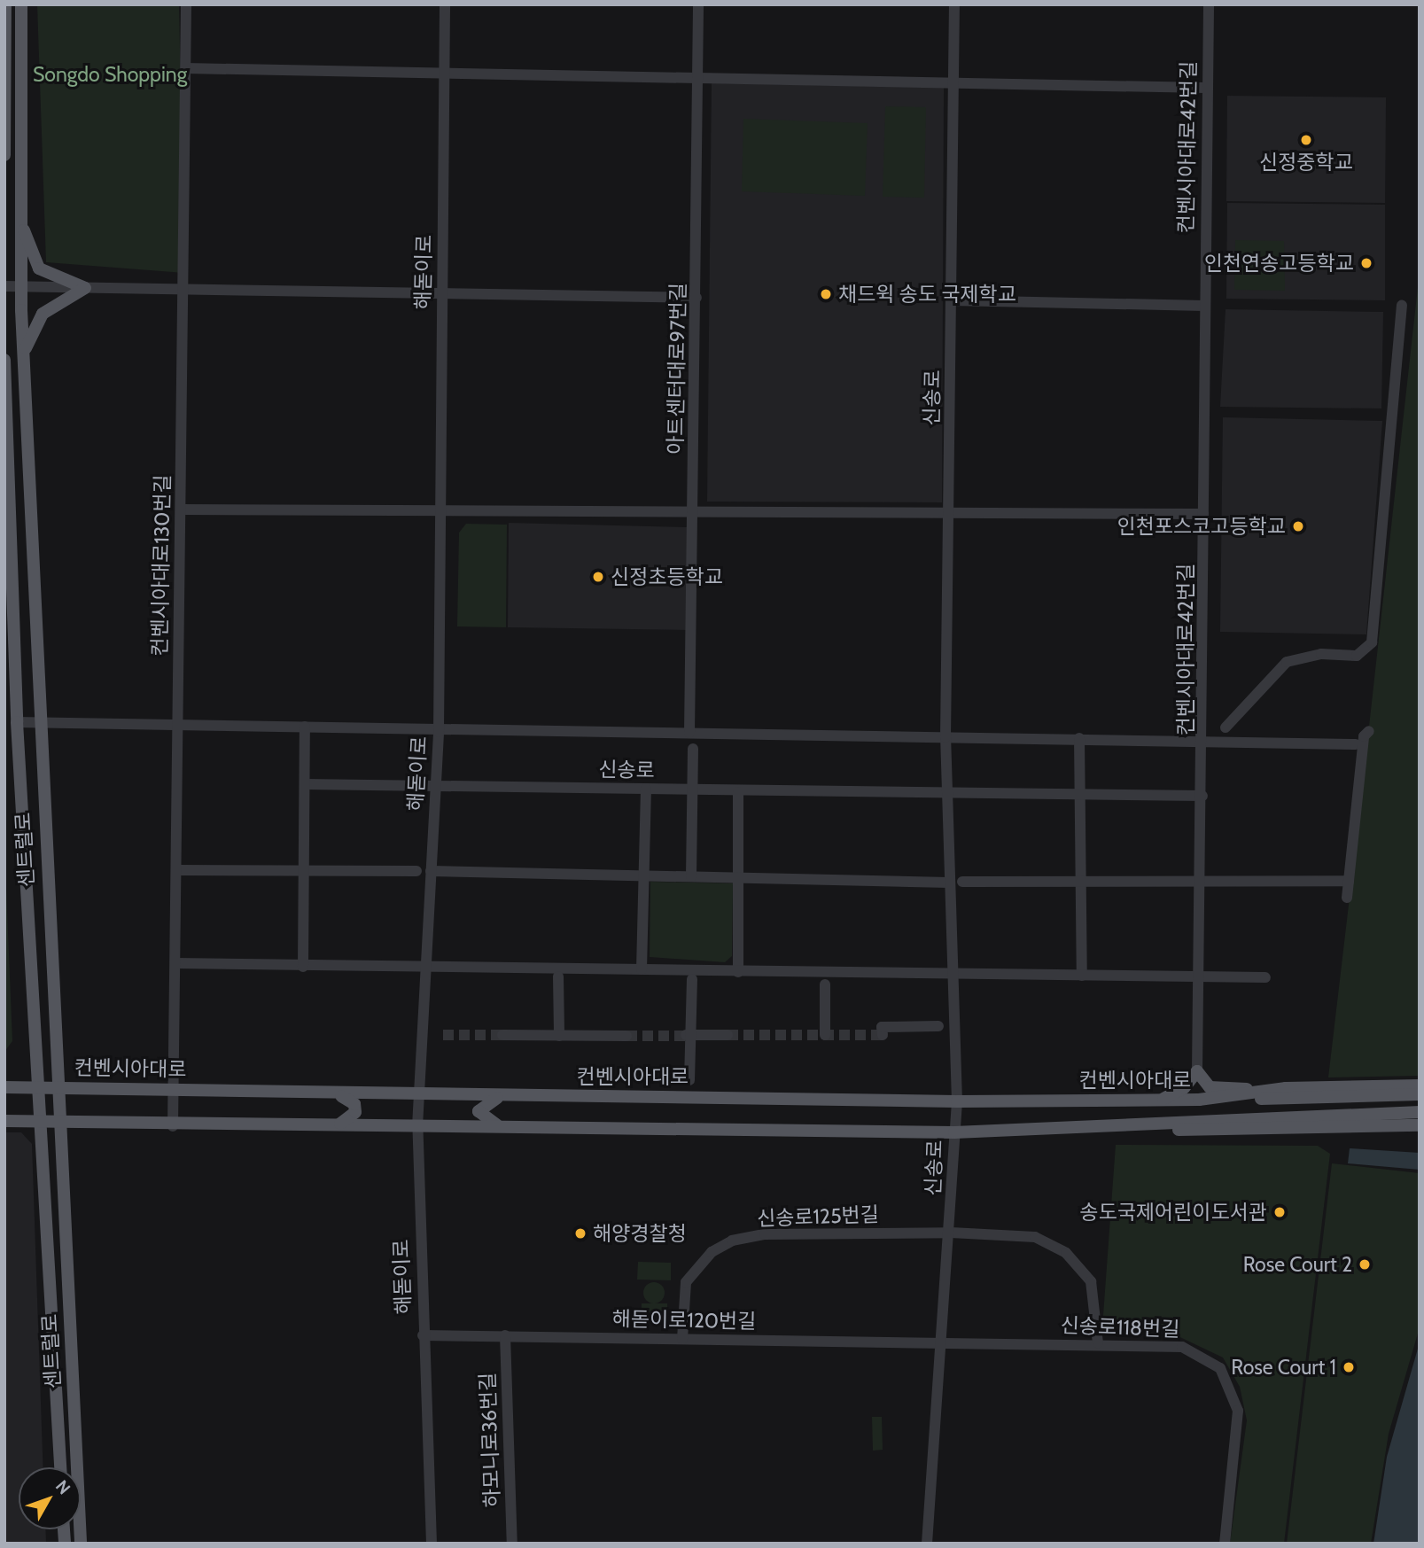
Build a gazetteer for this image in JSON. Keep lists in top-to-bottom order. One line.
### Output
{"streets":{"main road":["센트럴로","컨벤시아대로"],"street":["컨벤시아대로42번길","해돋이로","아트센터대로97번길","신송로","컨벤시아대로130번길","신송로125번길","해돋이로120번길","신송로118번길","하모니로36번길"]},"crossings":[["해돋이로","신송로"],["해돋이로","컨벤시아대로"],["해돋이로","해돋이로120번길"],["신송로","컨벤시아대로"],["신송로","신송로125번길"],["신송로","해돋이로120번길"],["신송로","신송로118번길"],["컨벤시아대로130번길","컨벤시아대로"],["센트럴로","컨벤시아대로"],["신송로125번길","해돋이로120번길"],["해돋이로120번길","신송로118번길"],["해돋이로120번길","하모니로36번길"]],"parks":["Songdo Shopping"],"places":["신정중학교","인천연송고등학교","채드윅 송도 국제학교","인천포스코고등학교","신정초등학교","송도국제어린이도서관","해양경찰청","Rose Court 2","Rose Court 1"],"north":"top right"}
